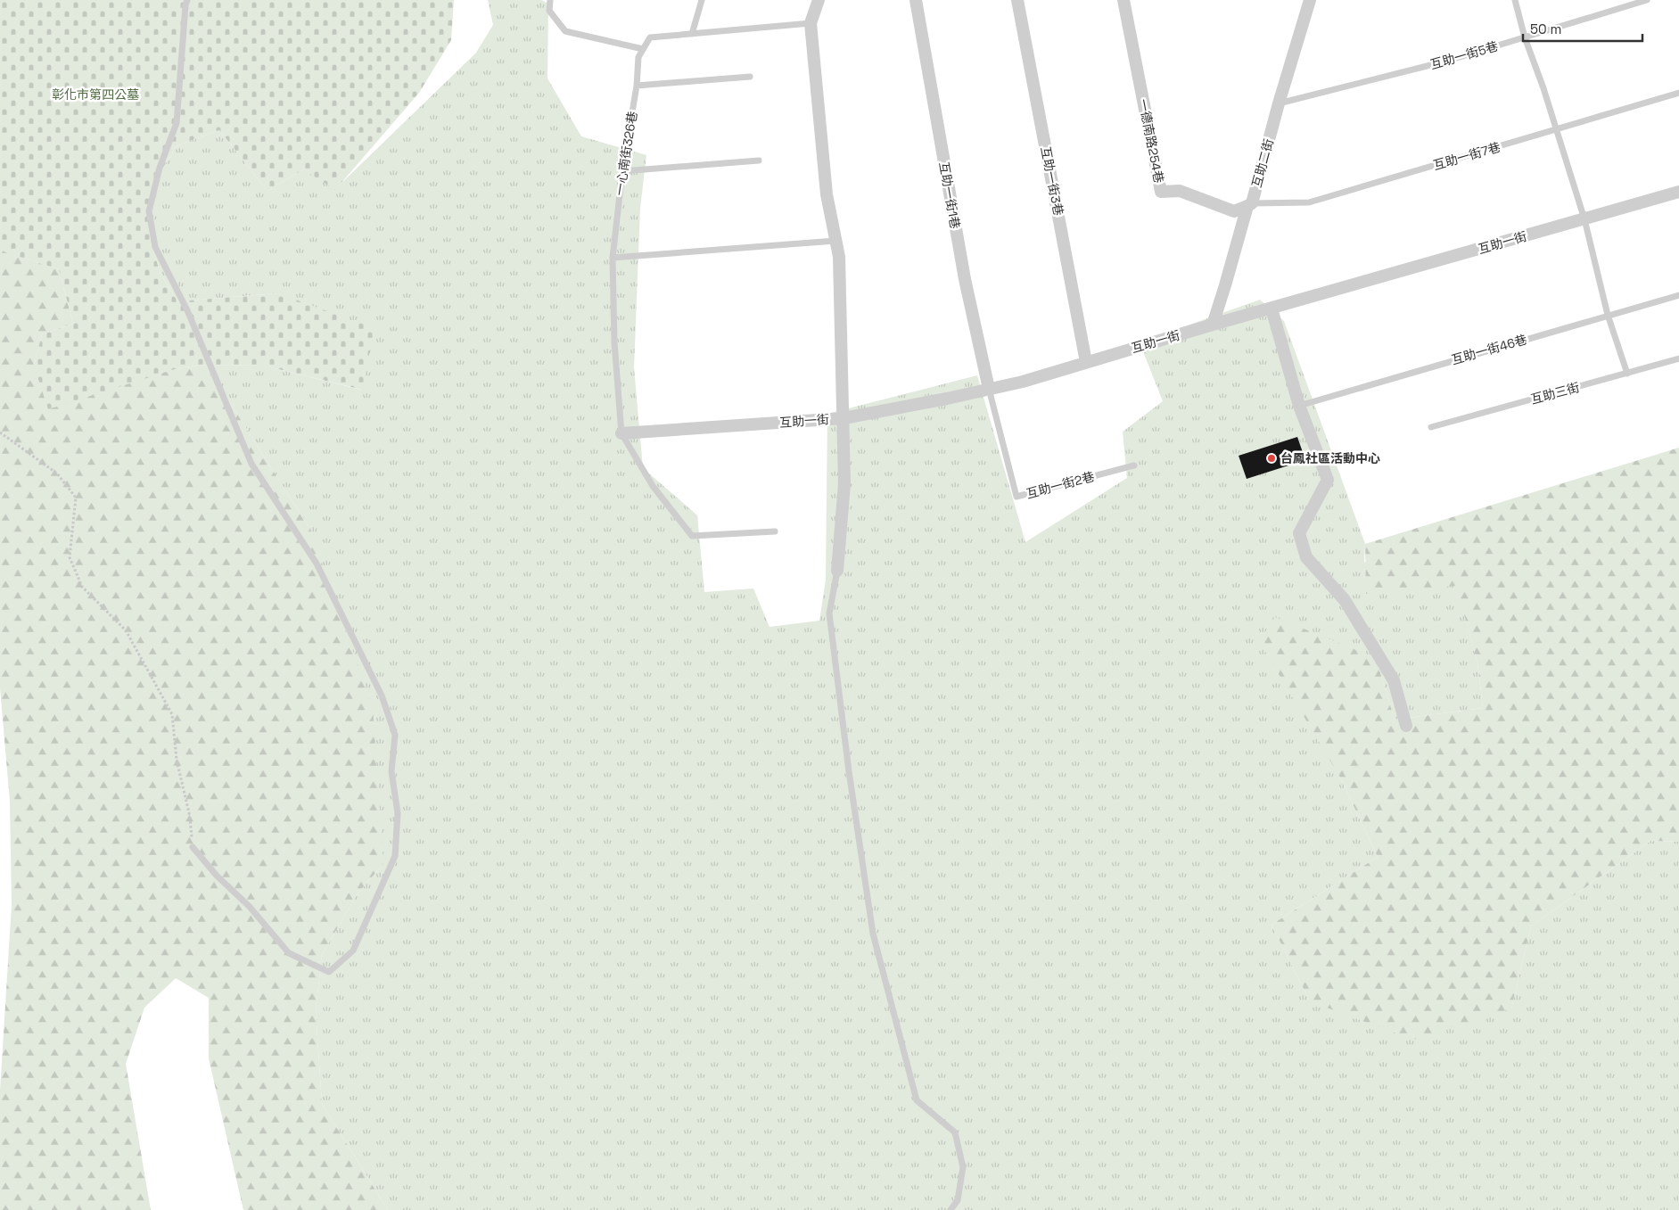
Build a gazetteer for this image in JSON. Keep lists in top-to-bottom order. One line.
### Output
{"streets":{"street":["一德南路254巷","互助二街","互助一街3巷","互助一街1巷","互助一街"],"lane":["互助一街5巷","一心南街326巷","互助一街7巷","互助一街46巷","互助三街","互助一街2巷"]},"crossings":[["互助一街5巷","互助二街"],["一德南路254巷","互助一街7巷"],["一德南路254巷","互助二街"],["一心南街326巷","互助一街"],["互助一街7巷","互助二街"],["互助二街","互助一街"],["互助一街3巷","互助一街"],["互助一街1巷","互助一街"],["互助一街1巷","互助一街2巷"],["互助一街","互助一街2巷"]],"parks":["彰化市第四公墓"],"places":["台鳳社區活動中心"],"scale_bar":"50 m"}
